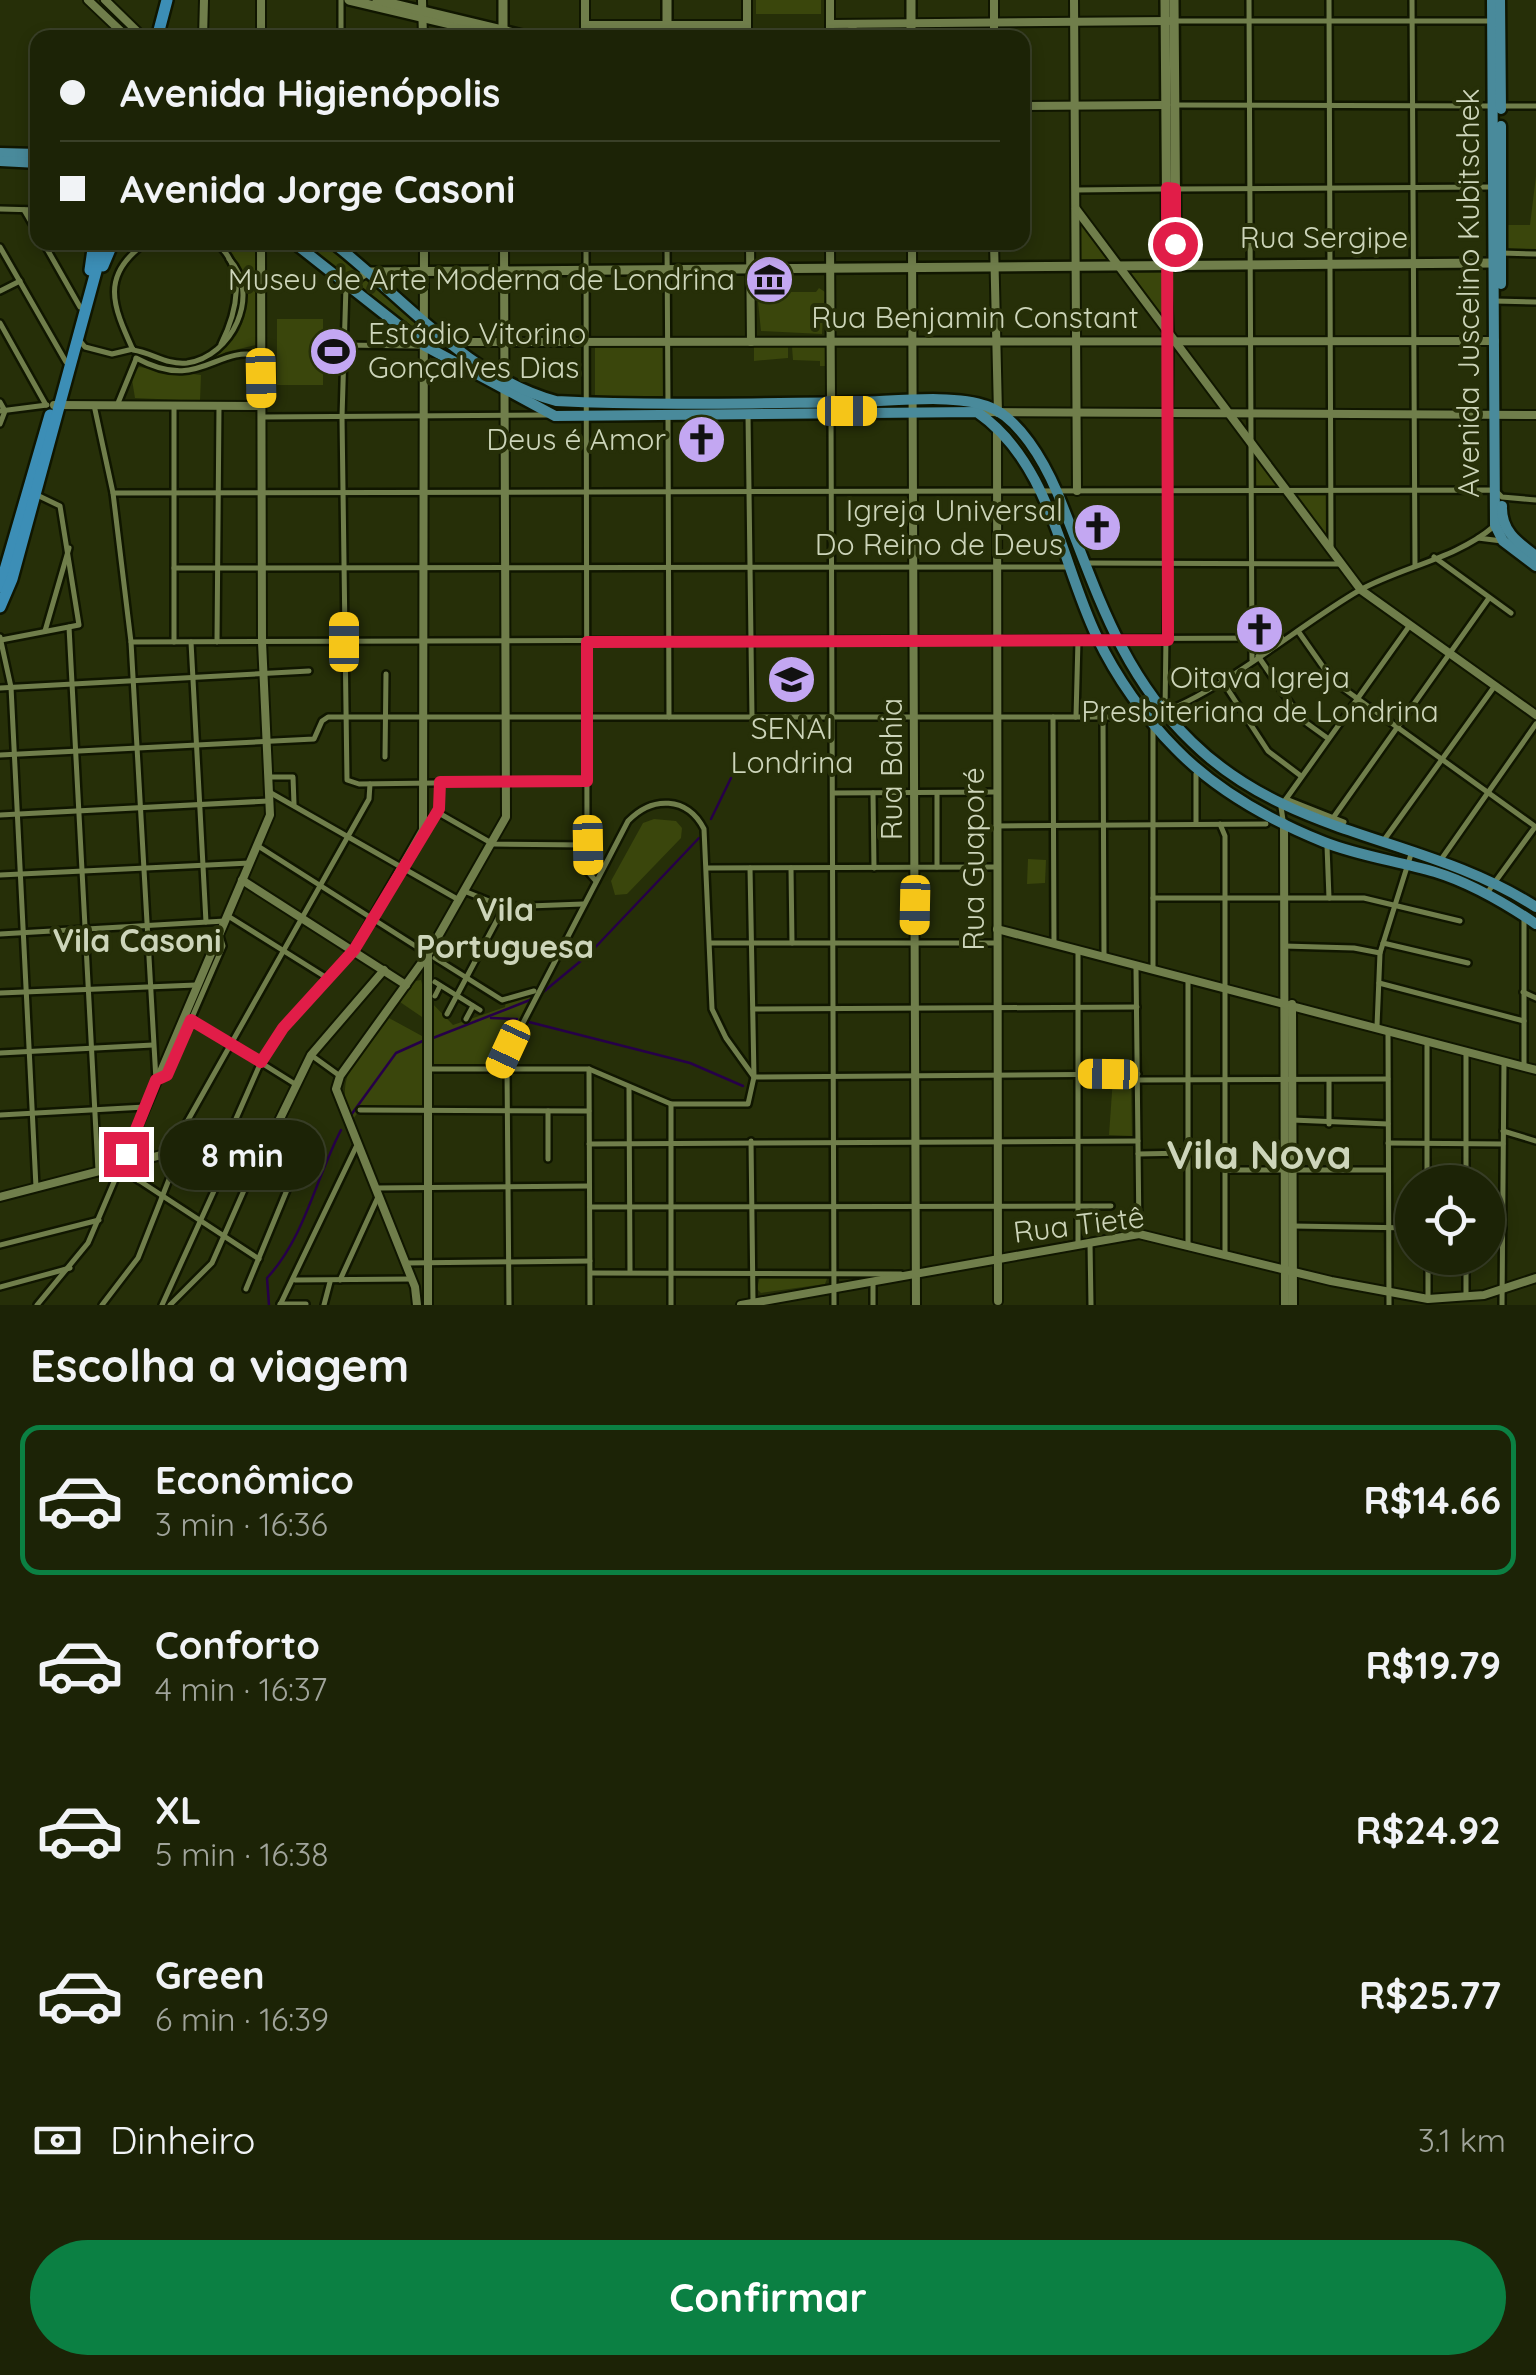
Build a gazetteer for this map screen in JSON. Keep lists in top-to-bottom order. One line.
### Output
{"streets":{"main road":["Rua Sergipe","Avenida Juscelino Kubitschek"],"street":["Rua Benjamin Constant","Rua Bahia","Rua Guaporé","Rua Tietê"]},"crossings":[["Rua Sergipe","Avenida Juscelino Kubitschek"],["Rua Sergipe","Rua Bahia"],["Avenida Juscelino Kubitschek","Rua Benjamin Constant"],["Rua Benjamin Constant","Rua Bahia"],["Rua Bahia","Rua Tietê"],["Rua Guaporé","Rua Tietê"]],"districts":["Vila Portuguesa","Vila Casoni","Vila Nova"],"places":{"museum":["Museu de Arte Moderna de Londrina"],"sports":["Estádio Vitorino Gonçalves Dias"],"church":["Deus é Amor","Igreja Universal Do Reino de Deus","Oitava Igreja Presbiteriana de Londrina"],"school or university":["SENAI Londrina"]},"page":{"banner":["Avenida Higienópolis","Avenida Jorge Casoni"],"bubble":"8 min","heading":"Escolha a viagem","list":[{"name":"Econômico","note":"3 min · 16:36","value":"R$14.66"},{"name":"Conforto","note":"4 min · 16:37","value":"R$19.79"},{"name":"XL","note":"5 min · 16:38","value":"R$24.92"},{"name":"Green","note":"6 min · 16:39","value":"R$25.77"}],"pay":["Dinheiro","3.1 km"],"buttons":"Confirmar"}}
